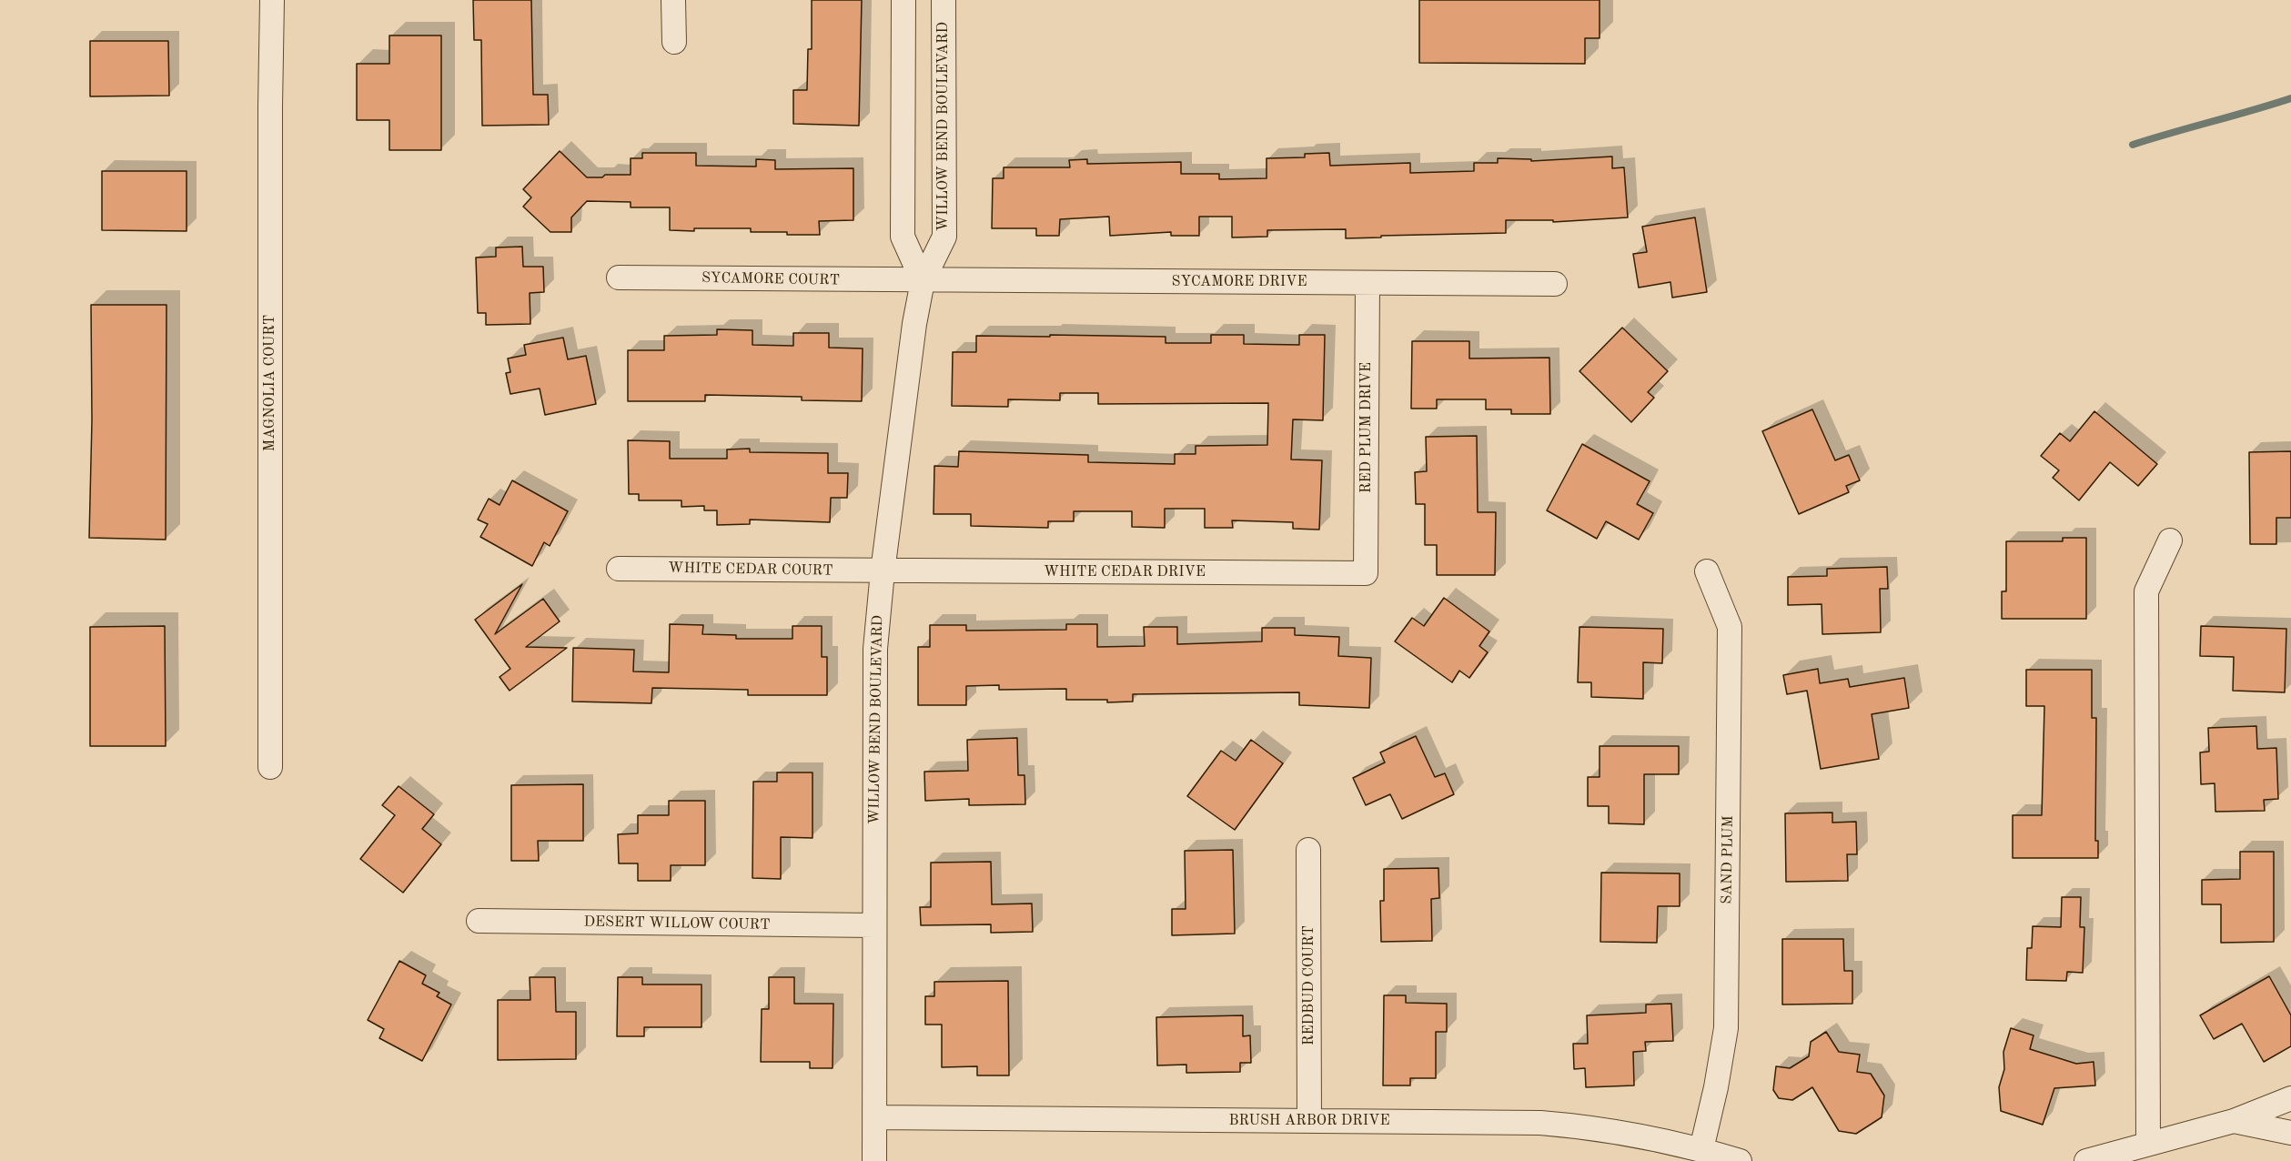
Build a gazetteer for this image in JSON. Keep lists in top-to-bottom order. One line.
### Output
{"streets":{"street":["WILLOW BEND BOULEVARD","SYCAMORE COURT","SYCAMORE DRIVE","MAGNOLIA COURT","RED PLUM DRIVE","WHITE CEDAR COURT","WHITE CEDAR DRIVE","SAND PLUM","DESERT WILLOW COURT","REDBUD COURT","BRUSH ARBOR DRIVE"]},"crossings":[["WILLOW BEND BOULEVARD","SYCAMORE COURT"],["WILLOW BEND BOULEVARD","SYCAMORE DRIVE"],["WILLOW BEND BOULEVARD","WHITE CEDAR COURT"],["WILLOW BEND BOULEVARD","WHITE CEDAR DRIVE"],["WILLOW BEND BOULEVARD","DESERT WILLOW COURT"],["WILLOW BEND BOULEVARD","BRUSH ARBOR DRIVE"],["SYCAMORE COURT","SYCAMORE DRIVE"],["SYCAMORE DRIVE","RED PLUM DRIVE"],["RED PLUM DRIVE","WHITE CEDAR DRIVE"],["WHITE CEDAR COURT","WHITE CEDAR DRIVE"],["SAND PLUM","BRUSH ARBOR DRIVE"],["REDBUD COURT","BRUSH ARBOR DRIVE"]]}
